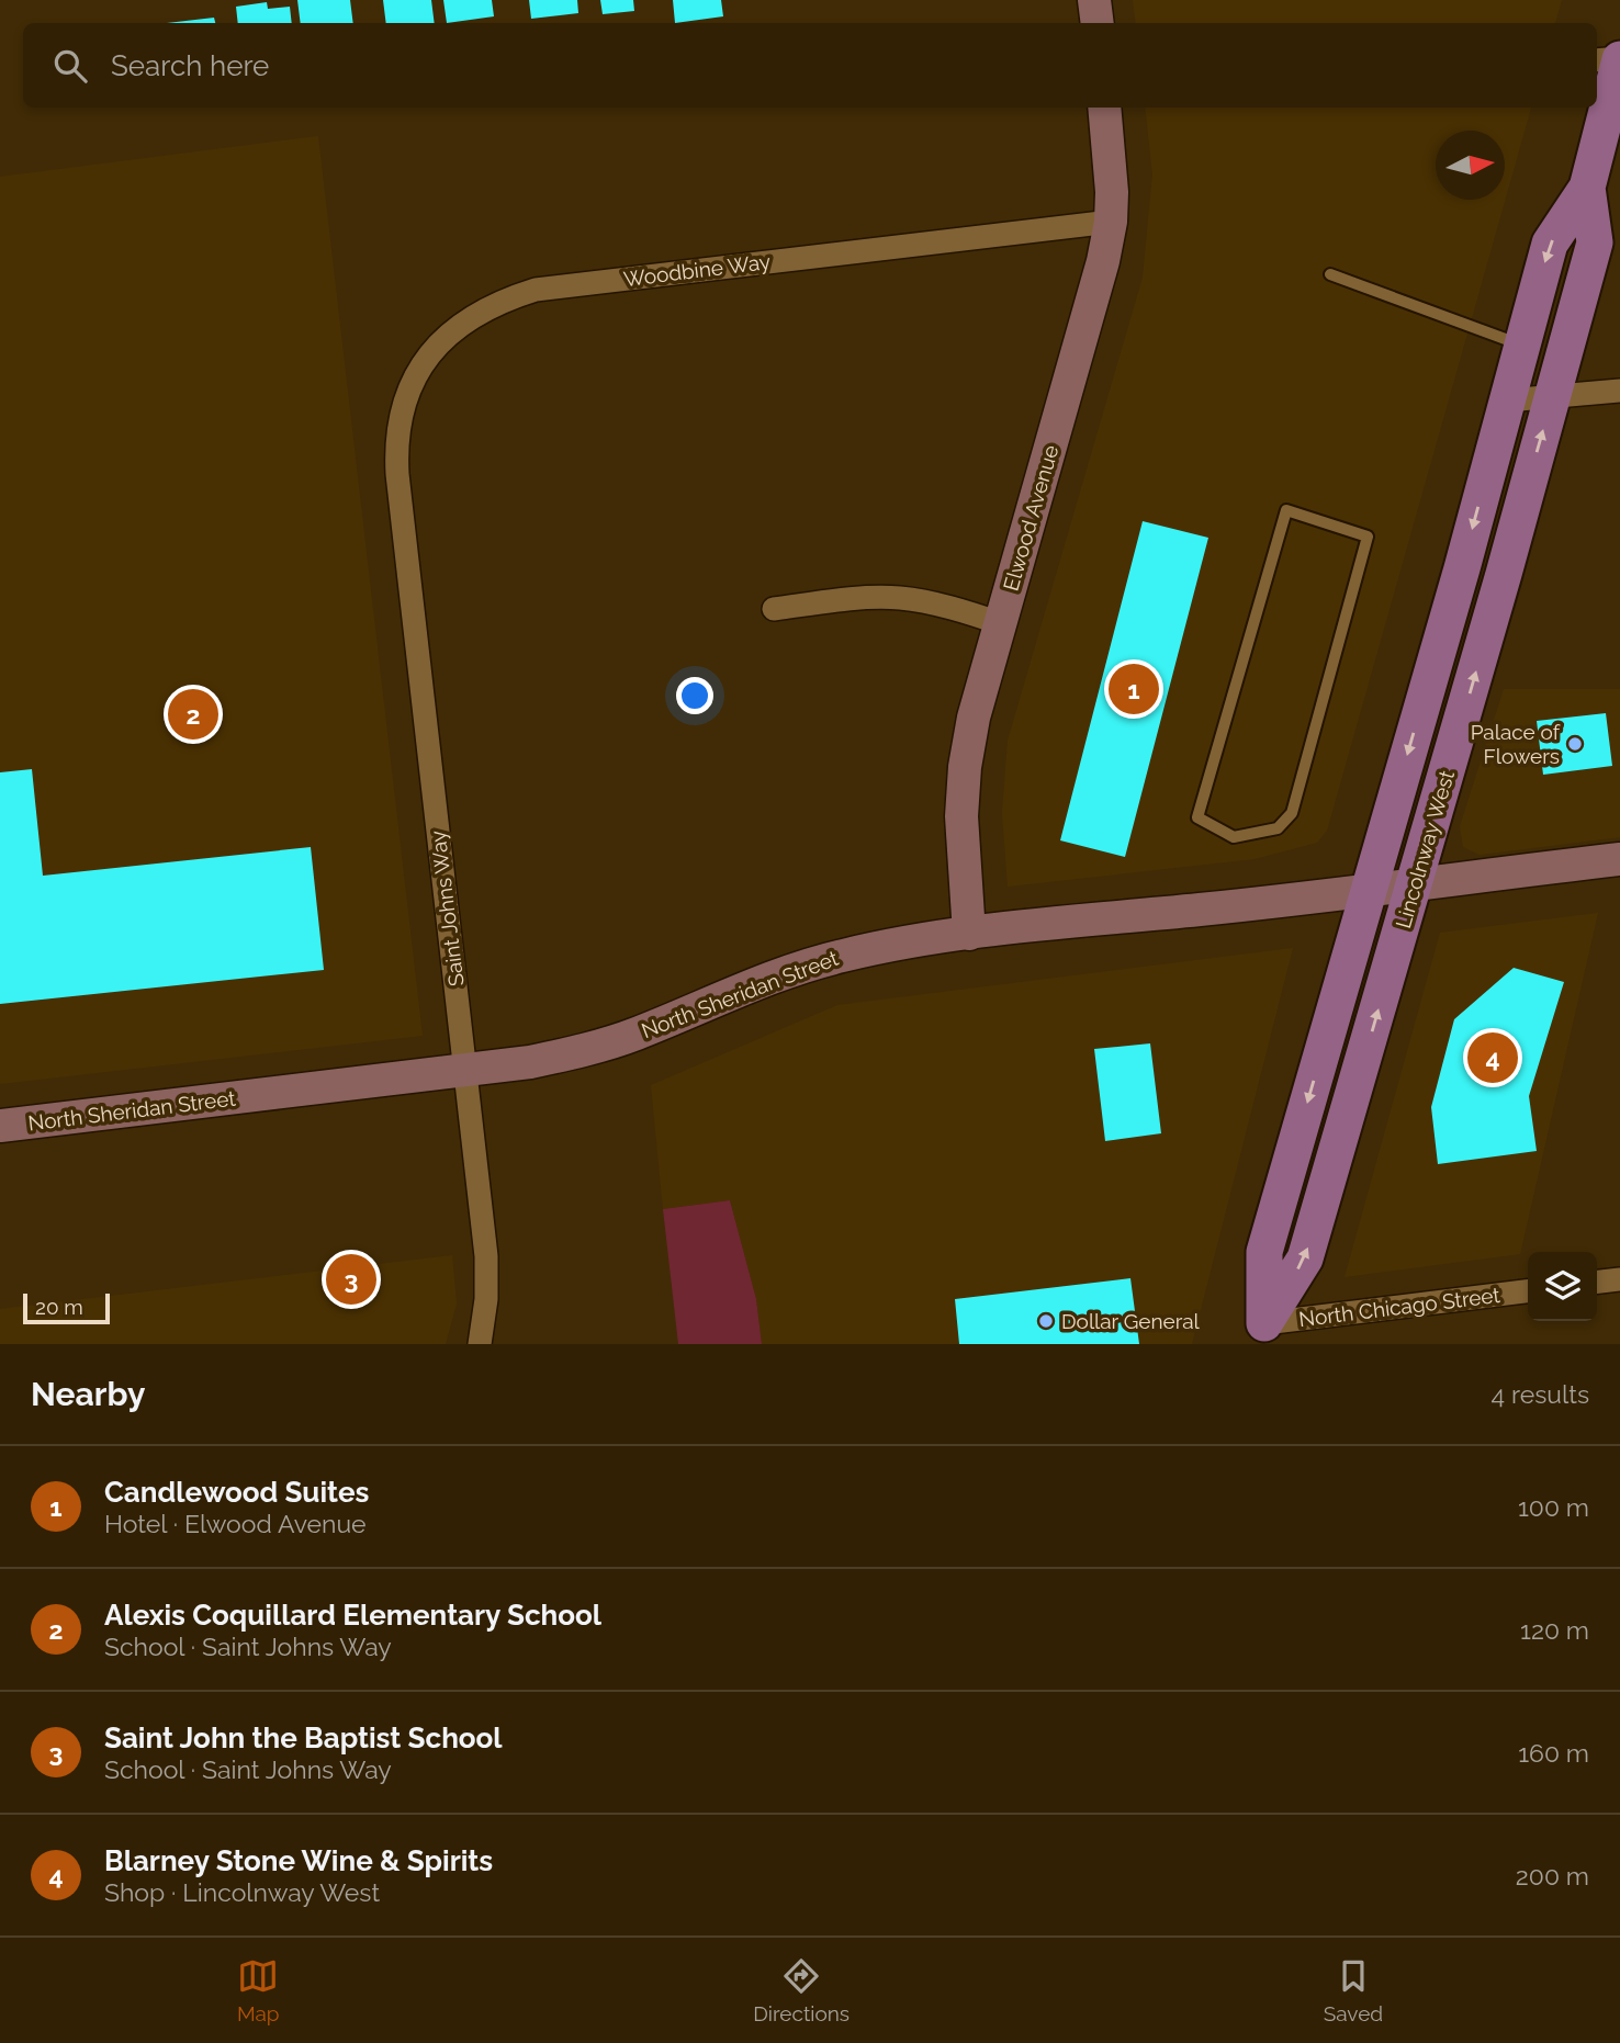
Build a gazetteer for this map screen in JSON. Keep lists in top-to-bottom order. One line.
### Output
{"streets":{"main road":["Lincolnway West"],"street":["Woodbine Way","Elwood Avenue","Saint Johns Way","North Sheridan Street","North Chicago Street"]},"crossings":[["Woodbine Way","Elwood Avenue"],["Woodbine Way","Saint Johns Way"],["Elwood Avenue","North Sheridan Street"],["Lincolnway West","North Sheridan Street"],["Lincolnway West","North Chicago Street"],["Saint Johns Way","North Sheridan Street"]],"places":["Palace of Flowers","Dollar General"],"scale_bar":"20 m","north":"right","page":{"search":"Search here","pins":["1","2","4","3"],"scale":"20 m","heading":["Nearby","4 results"],"list":[{"mark":"1","name":"Candlewood Suites","note":"Hotel · Elwood Avenue","value":"100 m"},{"mark":"2","name":"Alexis Coquillard Elementary School","note":"School · Saint Johns Way","value":"120 m"},{"mark":"3","name":"Saint John the Baptist School","note":"School · Saint Johns Way","value":"160 m"},{"mark":"4","name":"Blarney Stone Wine & Spirits","note":"Shop · Lincolnway West","value":"200 m"}],"nav":["Map","Directions","Saved"]}}
